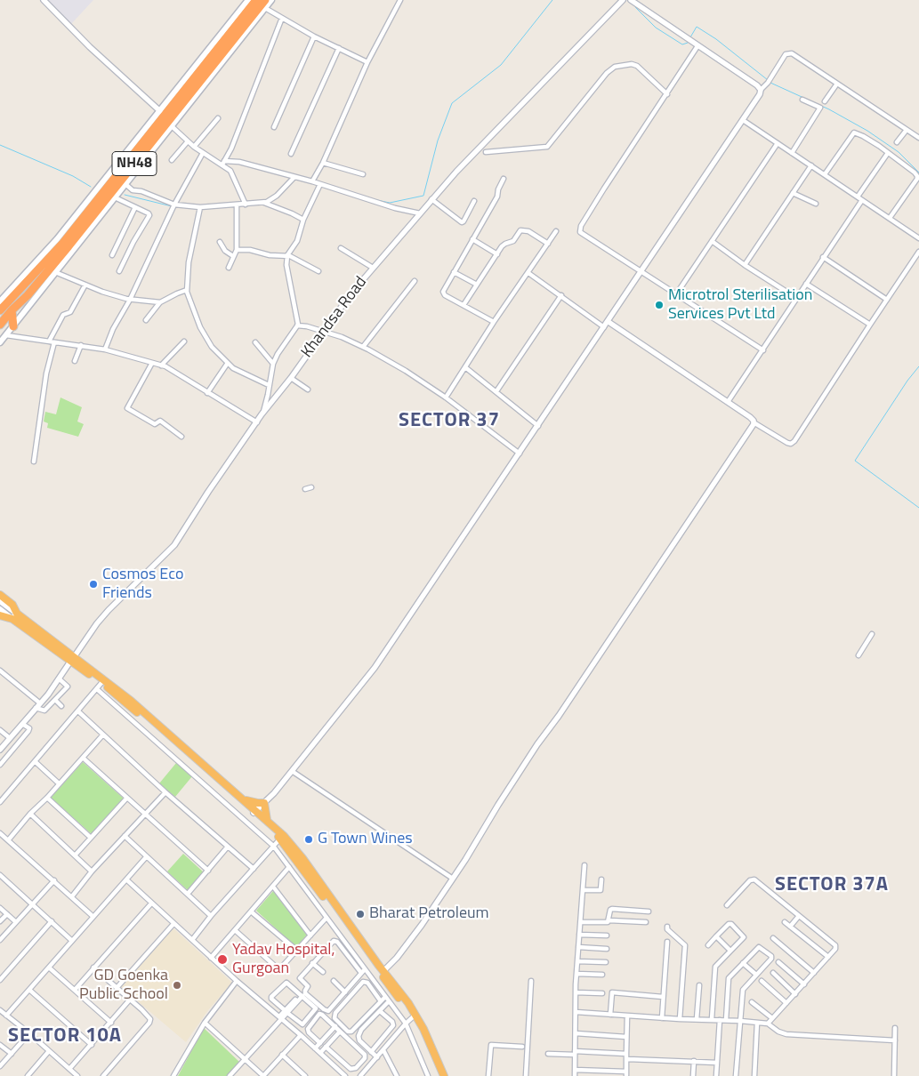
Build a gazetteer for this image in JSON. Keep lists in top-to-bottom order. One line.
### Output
{"streets":{"highway":["NH48"],"street":["Khandsa Road"]},"districts":["SECTOR 37","SECTOR 37A","SECTOR 10A"],"places":["Microtrol Sterilisation Services Pvt Ltd","Cosmos Eco Friends","G Town Wines","Bharat Petroleum","Yadav Hospital, Gurgoan","GD Goenka Public School"]}
